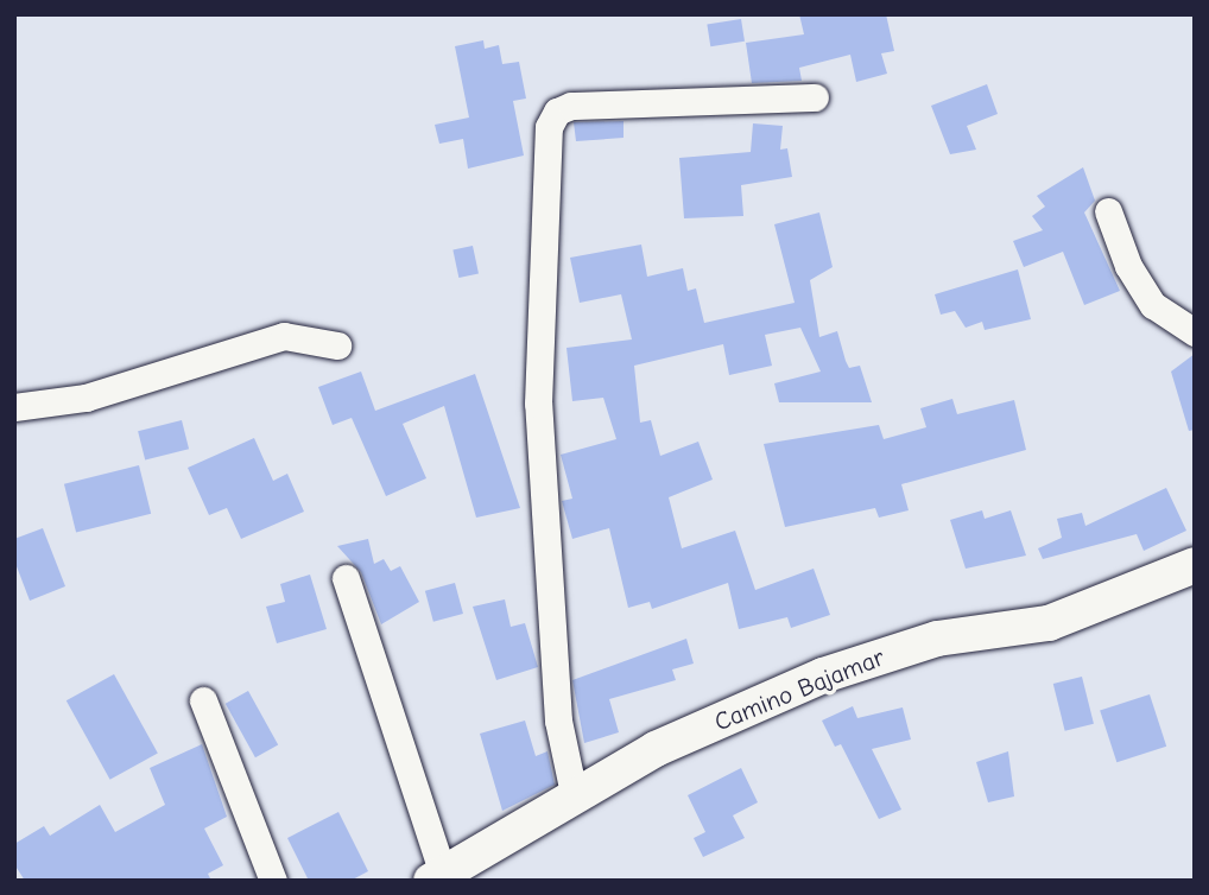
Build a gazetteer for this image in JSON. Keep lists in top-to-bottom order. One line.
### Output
{"streets":{"street":["Camino Bajamar"]}}
